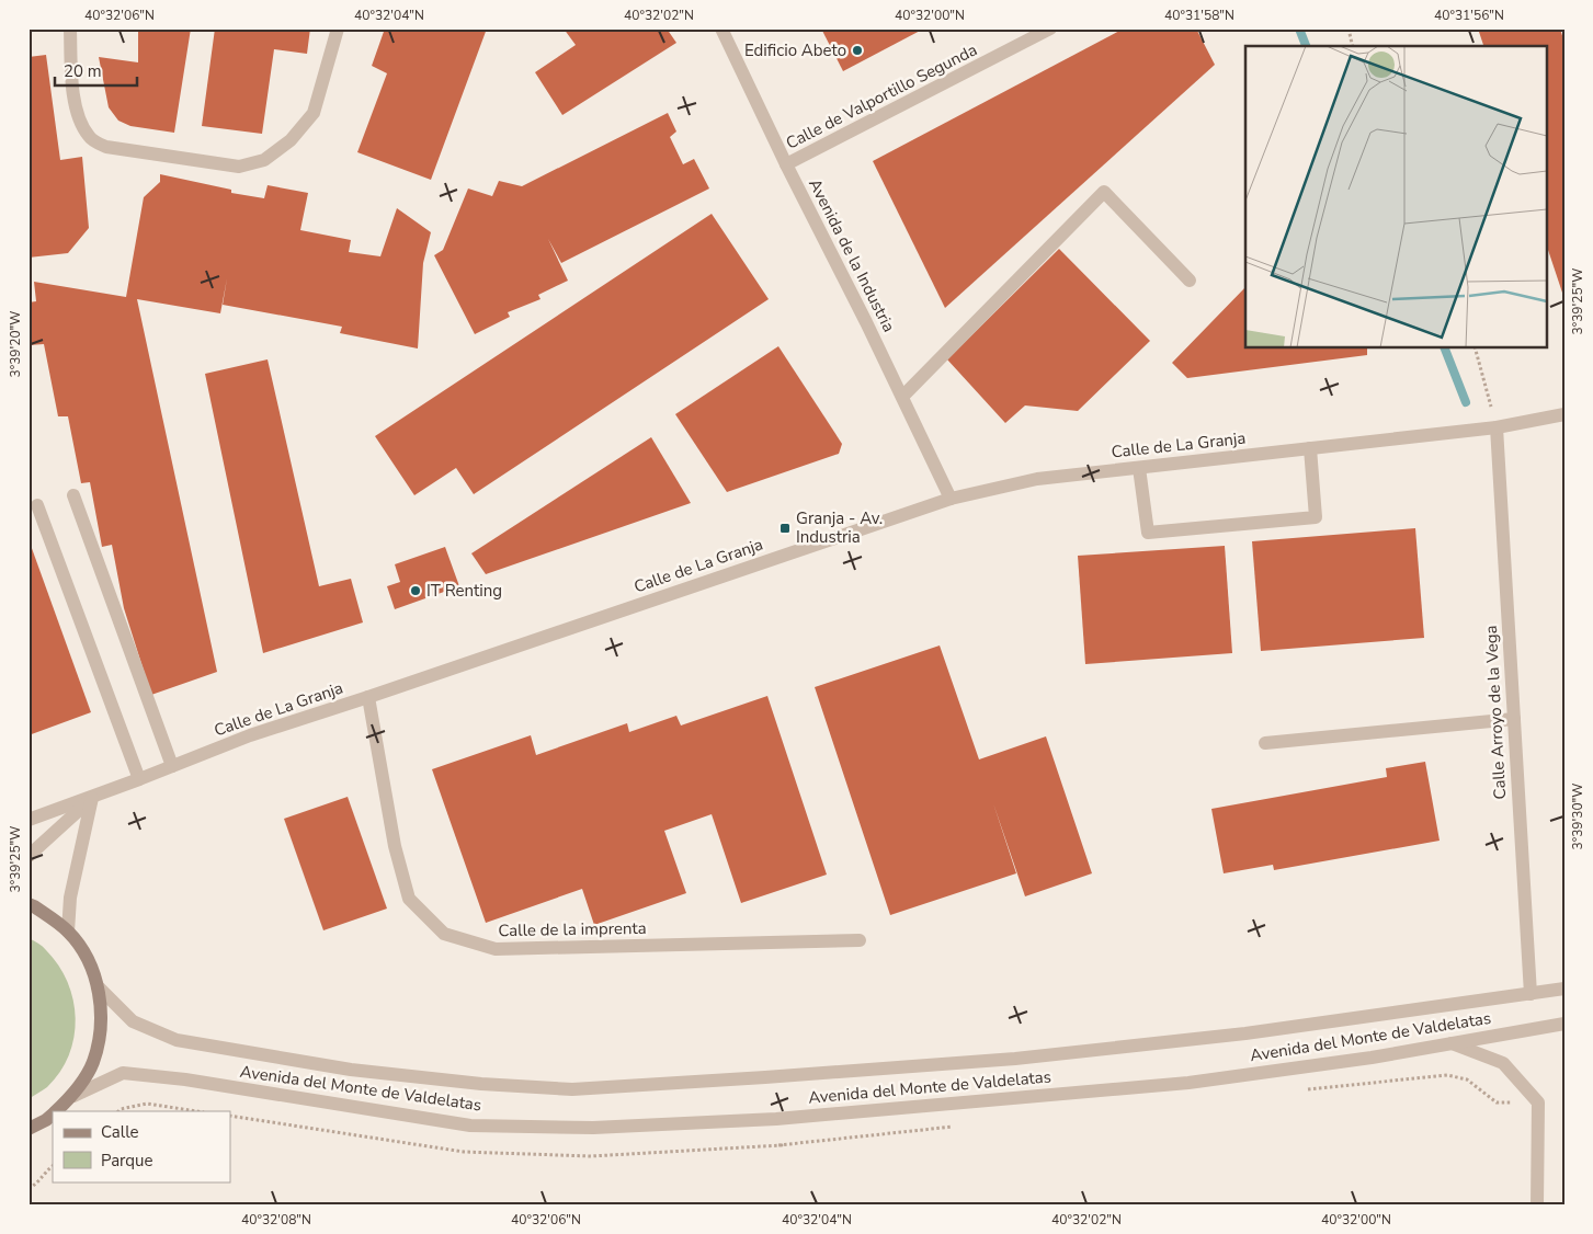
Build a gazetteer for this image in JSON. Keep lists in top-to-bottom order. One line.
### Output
{"streets":{"street":["Calle de Valportillo Segunda","Avenida de la Industria","Calle de La Granja","Calle Arroyo de la Vega","Calle de la imprenta","Avenida del Monte de Valdelatas"]},"crossings":[["Calle de Valportillo Segunda","Avenida de la Industria"],["Avenida de la Industria","Calle de La Granja"],["Calle de La Granja","Calle Arroyo de la Vega"],["Calle de La Granja","Calle de la imprenta"],["Calle Arroyo de la Vega","Avenida del Monte de Valdelatas"]],"places":{"other":["Edificio Abeto","IT Renting"],"transit":["Granja - Av. Industria"]},"legend":["Calle","Parque"],"scale_bar":"20 m","coordinates":["40°32'06\"N","40°32'04\"N","40°32'02\"N","40°32'00\"N","40°31'58\"N","40°31'56\"N","3°39'25\"W","3°39'20\"W","3°39'30\"W","40°32'08\"N"]}
